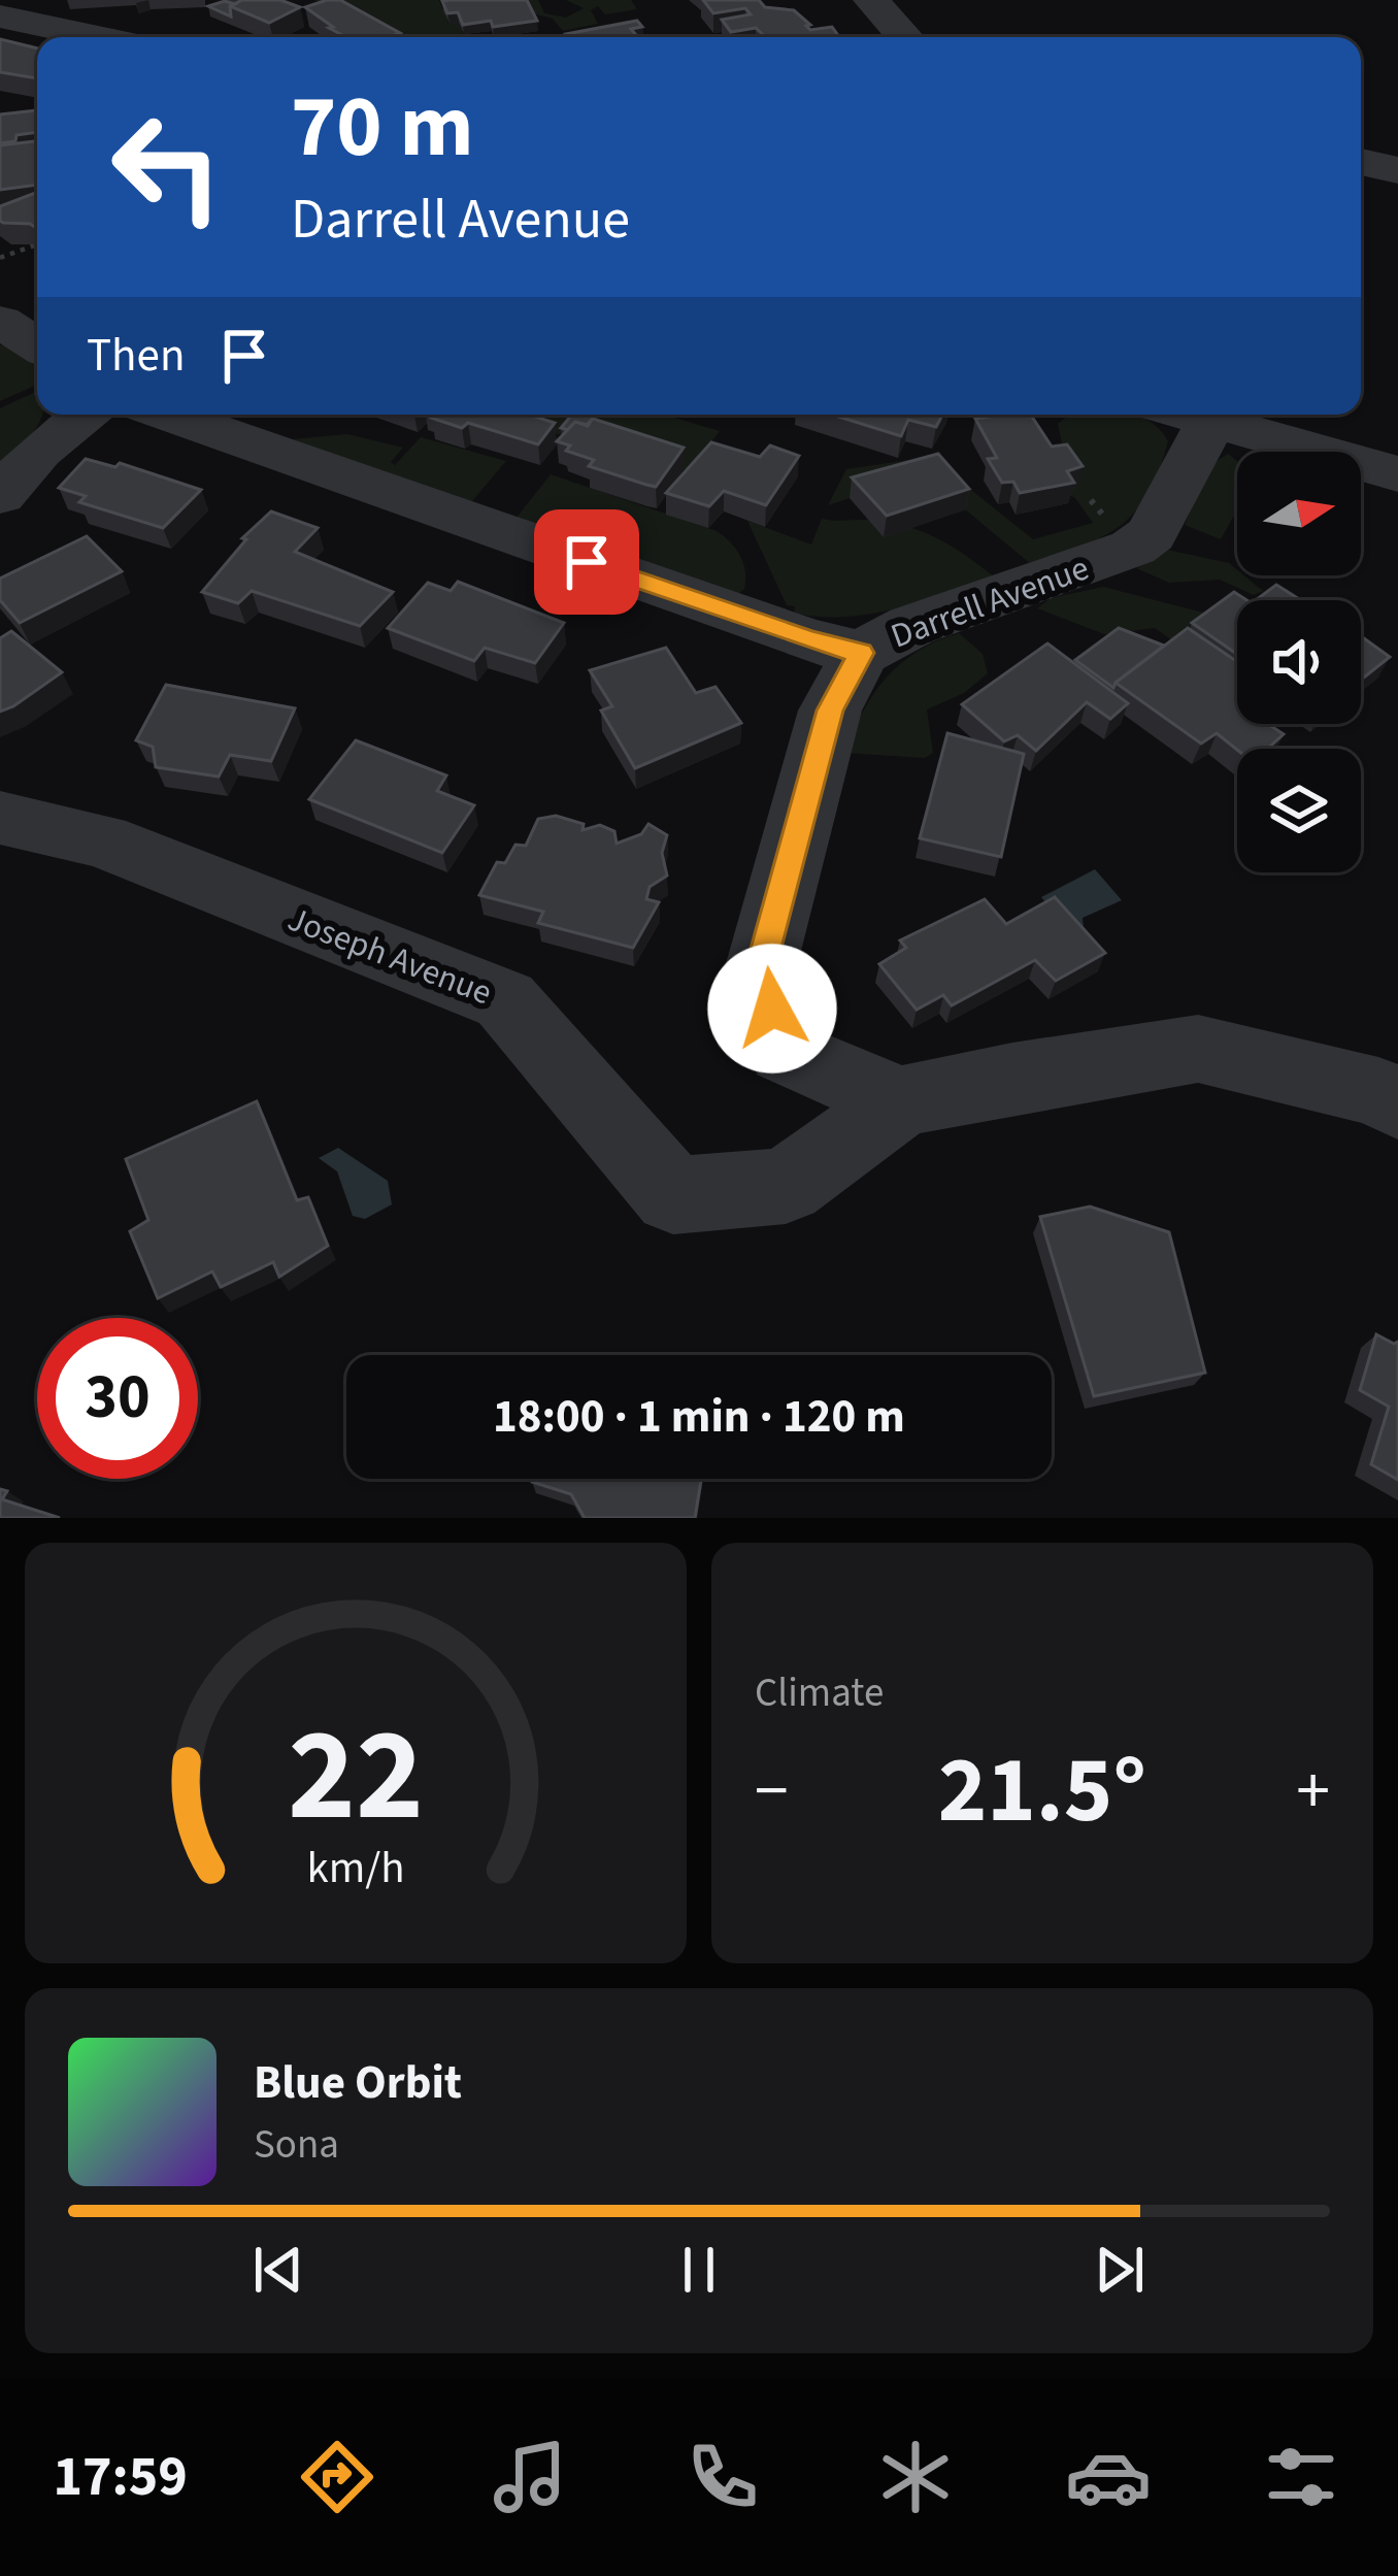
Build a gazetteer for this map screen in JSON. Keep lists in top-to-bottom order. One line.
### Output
{"streets":{"street":["Darrell Avenue","Joseph Avenue"]},"north":"right","page":{"turn":["70 m","Darrell Avenue"],"then":"Then","limit":"30","trip":"18:00 · 1 min · 120 m","tile":"Climate","heat":["−","21.5°","+"],"song":["Blue Orbit","Sona"],"tabs":"17:59","gauge":["22","km/h"]}}
